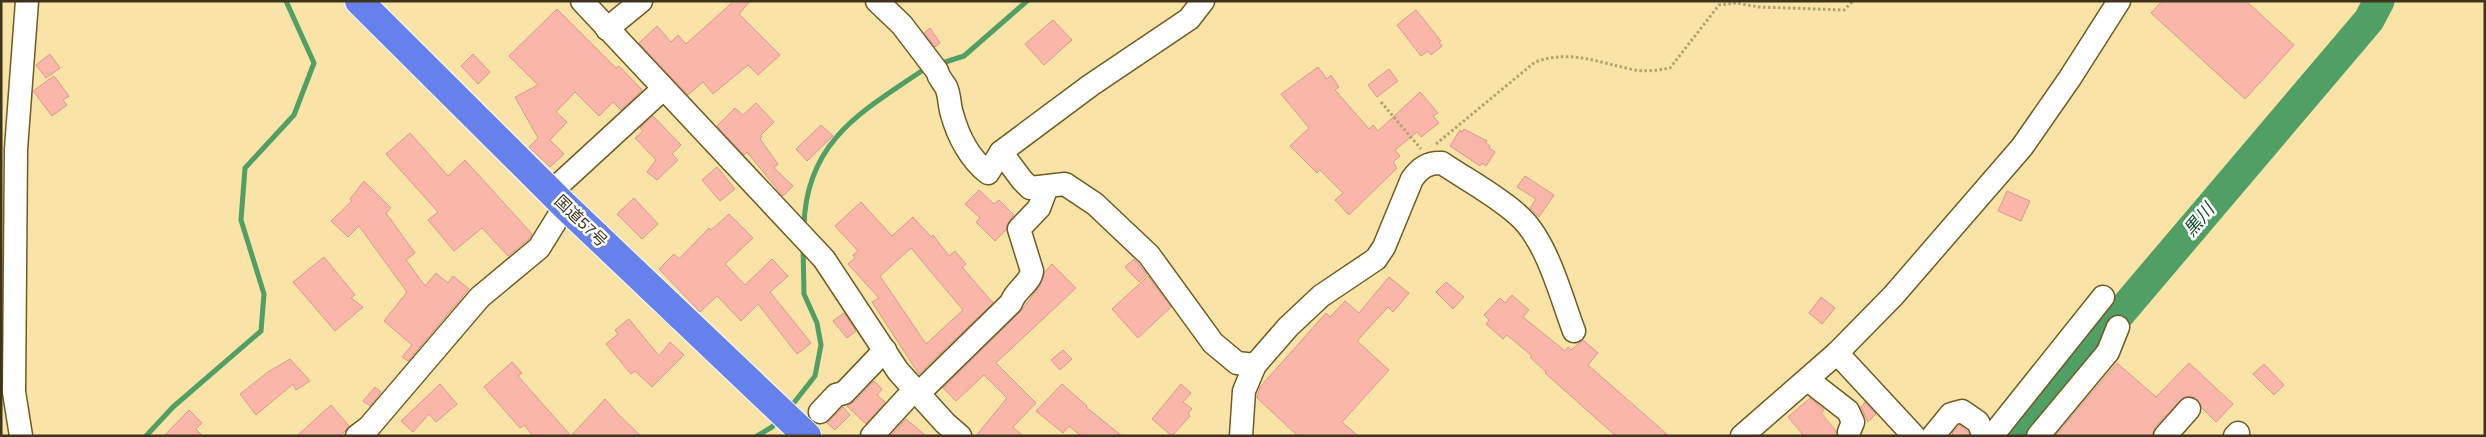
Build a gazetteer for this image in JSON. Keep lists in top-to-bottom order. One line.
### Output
{"streets":{"highway":["国道57号"]},"water":["黒川"]}
